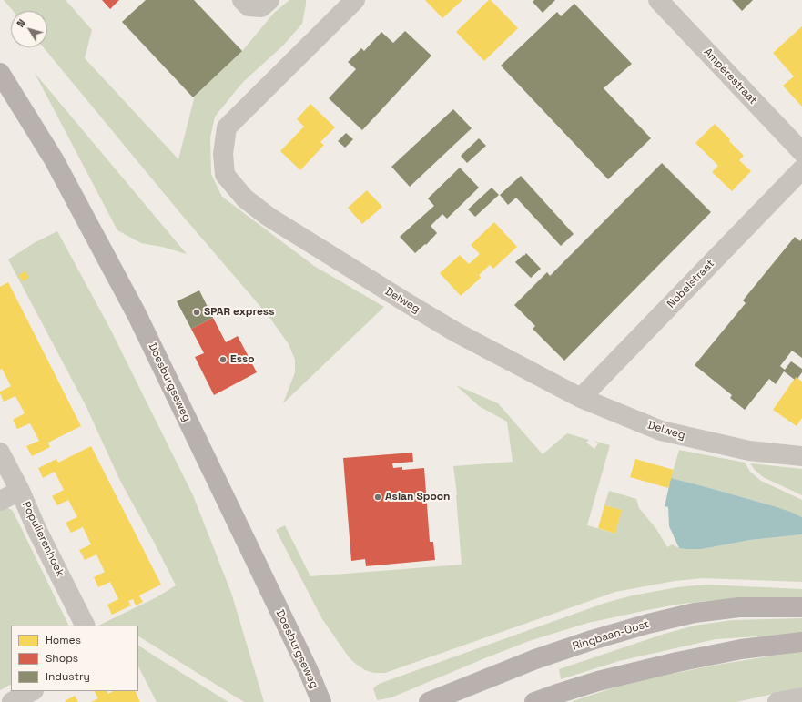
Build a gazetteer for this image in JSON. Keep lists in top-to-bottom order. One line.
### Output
{"streets":{"main road":["Doesburgseweg","Ringbaan-Oost"],"street":["Ampèrestraat","Nobelstraat","Delweg","Populierenhoek"]},"crossings":[["Nobelstraat","Delweg"]],"places":["SPAR express","Esso","Asian Spoon"],"legend":["Homes","Shops","Industry"],"north":"top left"}
